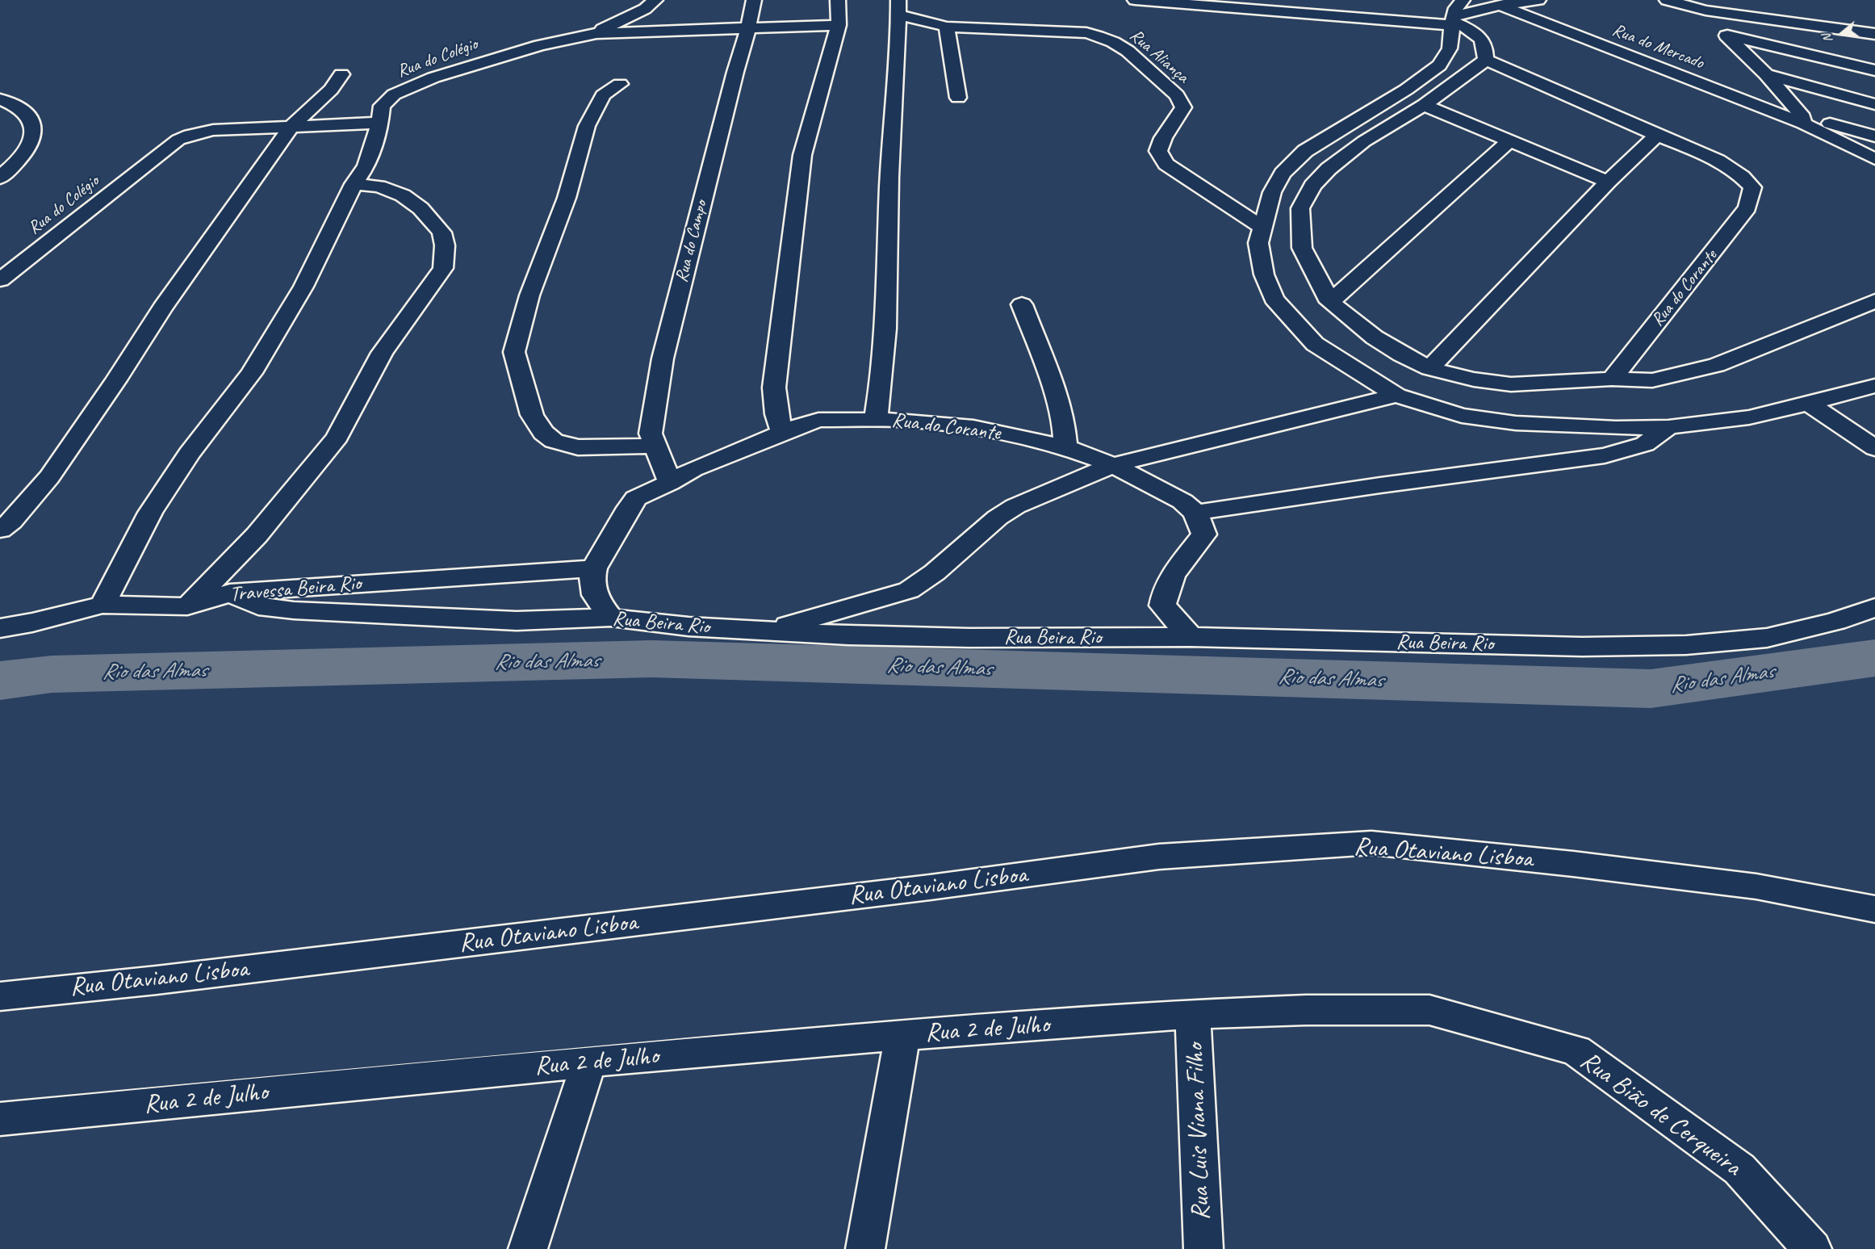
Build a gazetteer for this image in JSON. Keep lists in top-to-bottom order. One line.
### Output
{"streets":{"street":["Rua do Mercado","Rua Aliança","Rua do Colégio","Rua do Campo","Rua do Corante","Travessa Beira Rio","Rua Beira Rio","Rua Otaviano Lisboa","Rua 2 de Julho","Rua Bião de Cerqueira","Rua Luis Viana Filho"]},"crossings":[["Rua do Colégio","Rua do Campo"],["Rua do Campo","Rua do Corante"],["Rua do Corante","Travessa Beira Rio"],["Rua do Corante","Rua Beira Rio"],["Travessa Beira Rio","Rua Beira Rio"],["Rua 2 de Julho","Rua Bião de Cerqueira"],["Rua 2 de Julho","Rua Luis Viana Filho"],["Rua Bião de Cerqueira","Rua Luis Viana Filho"]],"water":["Rio das Almas"],"north":"left"}
